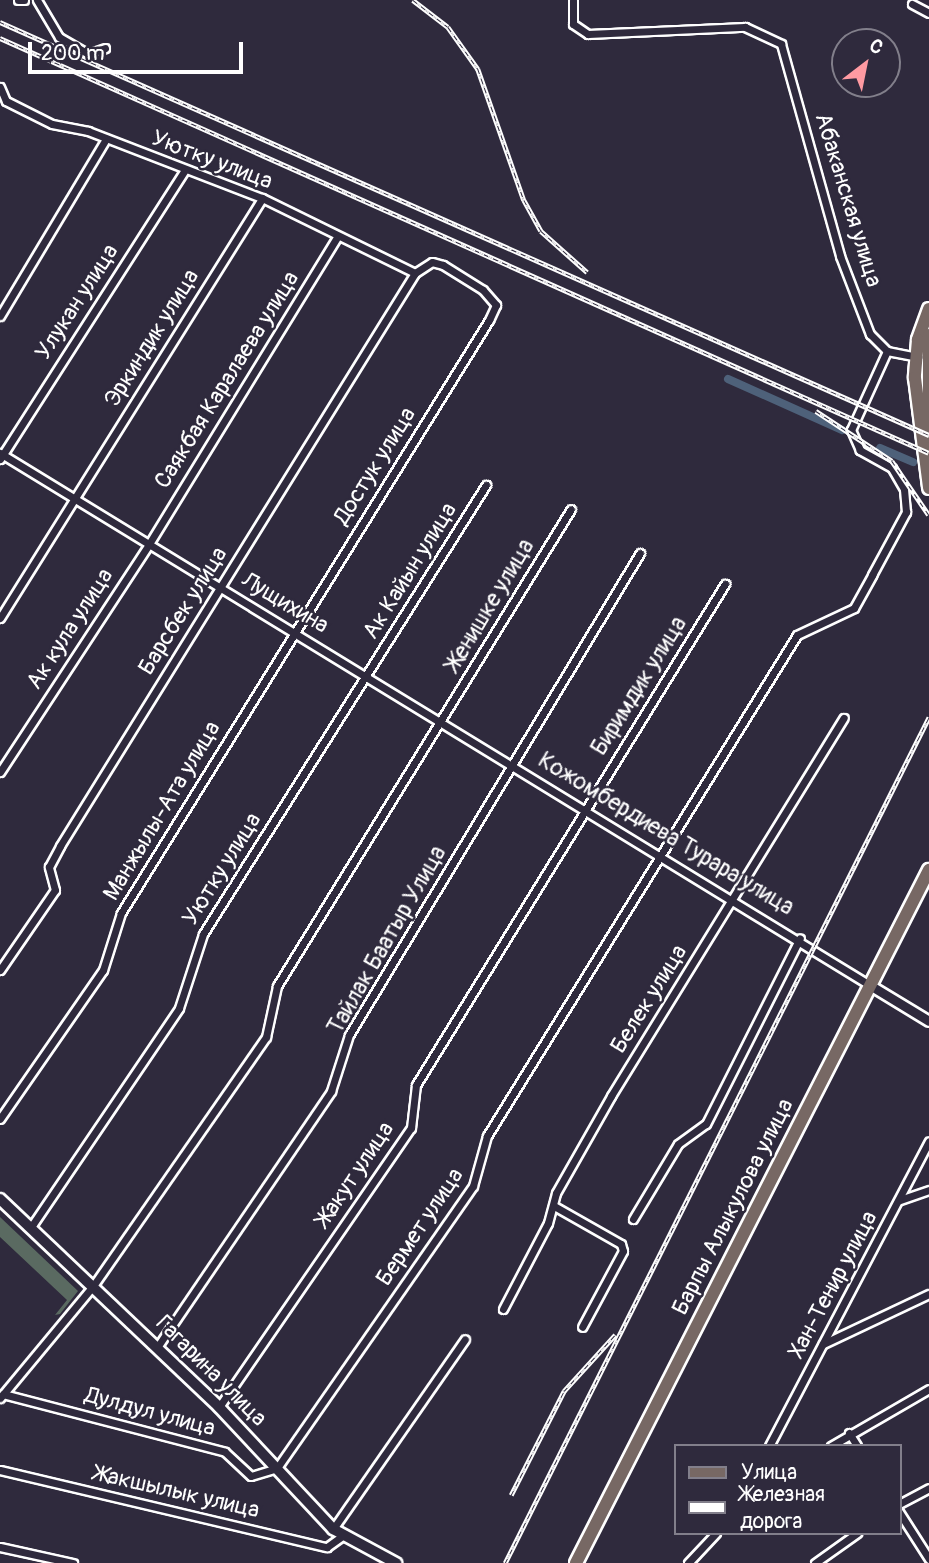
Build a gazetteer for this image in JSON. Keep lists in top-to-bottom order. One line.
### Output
{"streets":{"main road":["Барпы Алыкулова улица","Гагарина улица"],"street":["Уютку улица","Абаканская улица","Улукан улица","Эркиндик улица","Саякбая Каралаева улица","Достук улица","Ак Кайын улица","Лущихина","Женишке улица","Барсбек улица","Ак кула улица","Биримдик улица","Манжылы-Ата улица","Кожомбердиева Турара улица","Тайлак Баатыр Улица","Белек улица","Жакут улица","Бермет улица","Хан-Тенир улица","Дулдул улица","Жакшылык улица"]},"crossings":[["Уютку улица","Улукан улица"],["Уютку улица","Эркиндик улица"],["Уютку улица","Саякбая Каралаева улица"],["Уютку улица","Достук улица"],["Уютку улица","Ак Кайын улица"],["Уютку улица","Лущихина"],["Уютку улица","Барсбек улица"],["Уютку улица","Гагарина улица"],["Улукан улица","Лущихина"],["Эркиндик улица","Лущихина"],["Саякбая Каралаева улица","Лущихина"],["Саякбая Каралаева улица","Ак кула улица"],["Достук улица","Лущихина"],["Достук улица","Барсбек улица"],["Достук улица","Манжылы-Ата улица"],["Ак Кайын улица","Лущихина"],["Лущихина","Женишке улица"],["Лущихина","Барсбек улица"],["Лущихина","Ак кула улица"],["Лущихина","Манжылы-Ата улица"],["Лущихина","Кожомбердиева Турара улица"],["Женишке улица","Кожомбердиева Турара улица"],["Женишке улица","Гагарина улица"],["Женишке улица","Дулдул улица"],["Биримдик улица","Кожомбердиева Турара улица"],["Биримдик улица","Жакут улица"],["Кожомбердиева Турара улица","Тайлак Баатыр Улица"],["Кожомбердиева Турара улица","Белек улица"],["Кожомбердиева Турара улица","Жакут улица"],["Кожомбердиева Турара улица","Барпы Алыкулова улица"],["Кожомбердиева Турара улица","Бермет улица"],["Тайлак Баатыр Улица","Гагарина улица"],["Жакут улица","Гагарина улица"],["Бермет улица","Гагарина улица"],["Бермет улица","Дулдул улица"],["Гагарина улица","Дулдул улица"],["Гагарина улица","Жакшылык улица"]],"legend":["Улица","Железная дорога"],"scale_bar":"200 m","north":"top right"}
